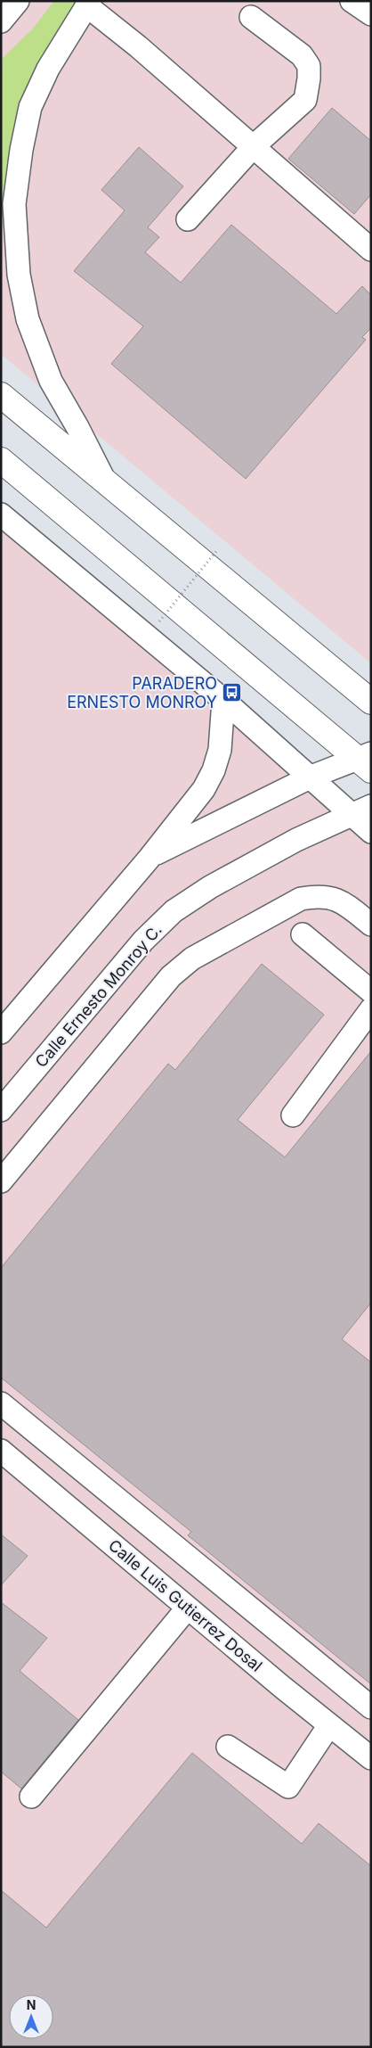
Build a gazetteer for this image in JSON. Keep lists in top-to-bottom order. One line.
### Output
{"streets":{"street":["Calle Ernesto Monroy C.","Calle Luis Gutierrez Dosal"]},"places":{"bus stop":["PARADERO ERNESTO MONROY"]},"north":"top"}
